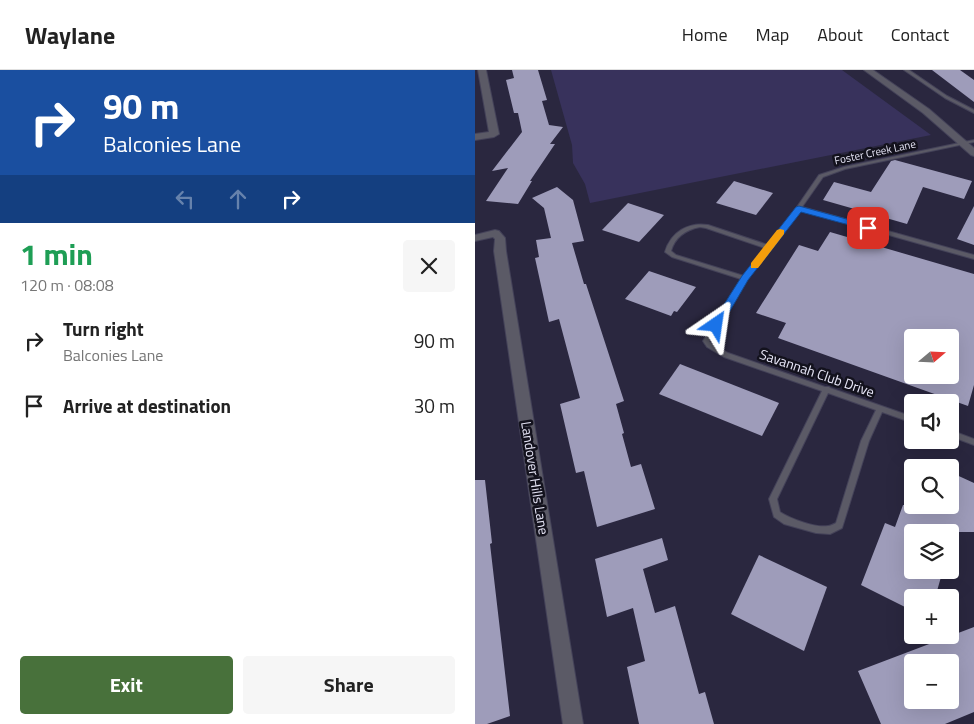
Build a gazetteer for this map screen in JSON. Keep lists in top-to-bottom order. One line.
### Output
{"streets":{"street":["Landover Hills Lane"],"lane":["Foster Creek Lane","Savannah Club Drive"]},"crossings":[["Foster Creek Lane","Savannah Club Drive"]],"north":"right","page":{"header":"Waylane","nav":["Home","Map","About","Contact"],"turn":["90 m","Balconies Lane"],"heading":["1 min","120 m · 08:08"],"list":[{"name":"Turn right","note":"Balconies Lane","value":"90 m"},{"name":"Arrive at destination","value":"30 m"}],"map_buttons":["+","−"],"buttons":["Exit","Share"]}}
